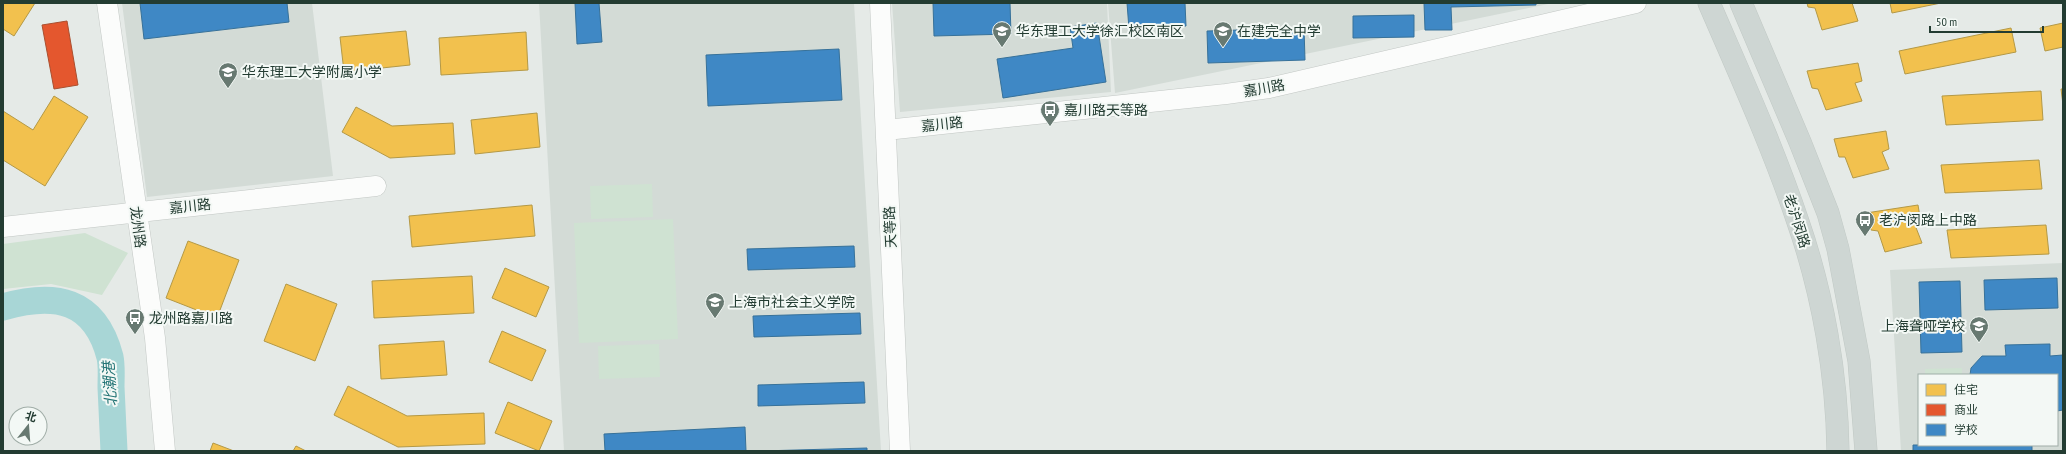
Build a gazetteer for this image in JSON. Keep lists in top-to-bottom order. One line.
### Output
{"streets":{"main road":["老沪闵路"],"street":["嘉川路","龙州路","天等路"]},"crossings":[["嘉川路","龙州路"],["嘉川路","天等路"]],"water":["北潮港"],"places":{"school or university":["华东理工大学徐汇校区南区","在建完全中学","华东理工大学附属小学","上海市社会主义学院","上海聋哑学校"],"bus stop":["嘉川路天等路","老沪闵路上中路","龙州路嘉川路"]},"legend":["住宅","商业","学校"],"scale_bar":"50 m","north":"top"}
